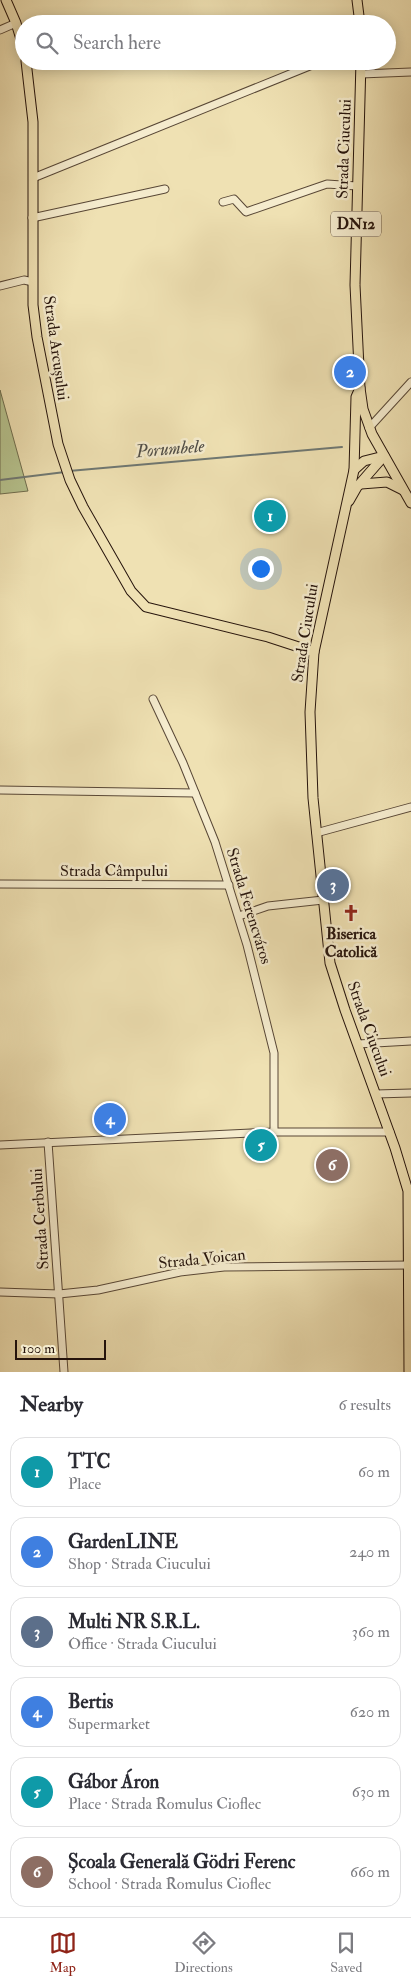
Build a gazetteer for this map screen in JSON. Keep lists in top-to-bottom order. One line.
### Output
{"streets":{"main road":["Strada Ciucului","DN12","Strada Arcușului"],"street":["Strada Câmpului","Strada Ferencváros","Strada Cerbului","Strada Voican"]},"crossings":[["Strada Ciucului","DN12"],["Strada Ciucului","Strada Arcușului"],["Strada Ciucului","Strada Voican"],["Strada Câmpului","Strada Ferencváros"],["Strada Cerbului","Strada Voican"]],"water":["Porumbele"],"places":{"church":["Biserica Catolică"]},"scale_bar":"100 m","page":{"search":"Search here","pins":["2","1","3","4","5","6"],"scale":"100 m","heading":["Nearby","6 results"],"list":[{"mark":"1","name":"TTC","note":"Place","value":"60 m"},{"mark":"2","name":"GardenLINE","note":"Shop · Strada Ciucului","value":"240 m"},{"mark":"3","name":"Multi NR S.R.L.","note":"Office · Strada Ciucului","value":"360 m"},{"mark":"4","name":"Bertis","note":"Supermarket","value":"620 m"},{"mark":"5","name":"Gábor Áron","note":"Place · Strada Romulus Cioflec","value":"630 m"},{"mark":"6","name":"Școala Generală Gödri Ferenc","note":"School · Strada Romulus Cioflec","value":"660 m"}],"nav":["Map","Directions","Saved"]}}
